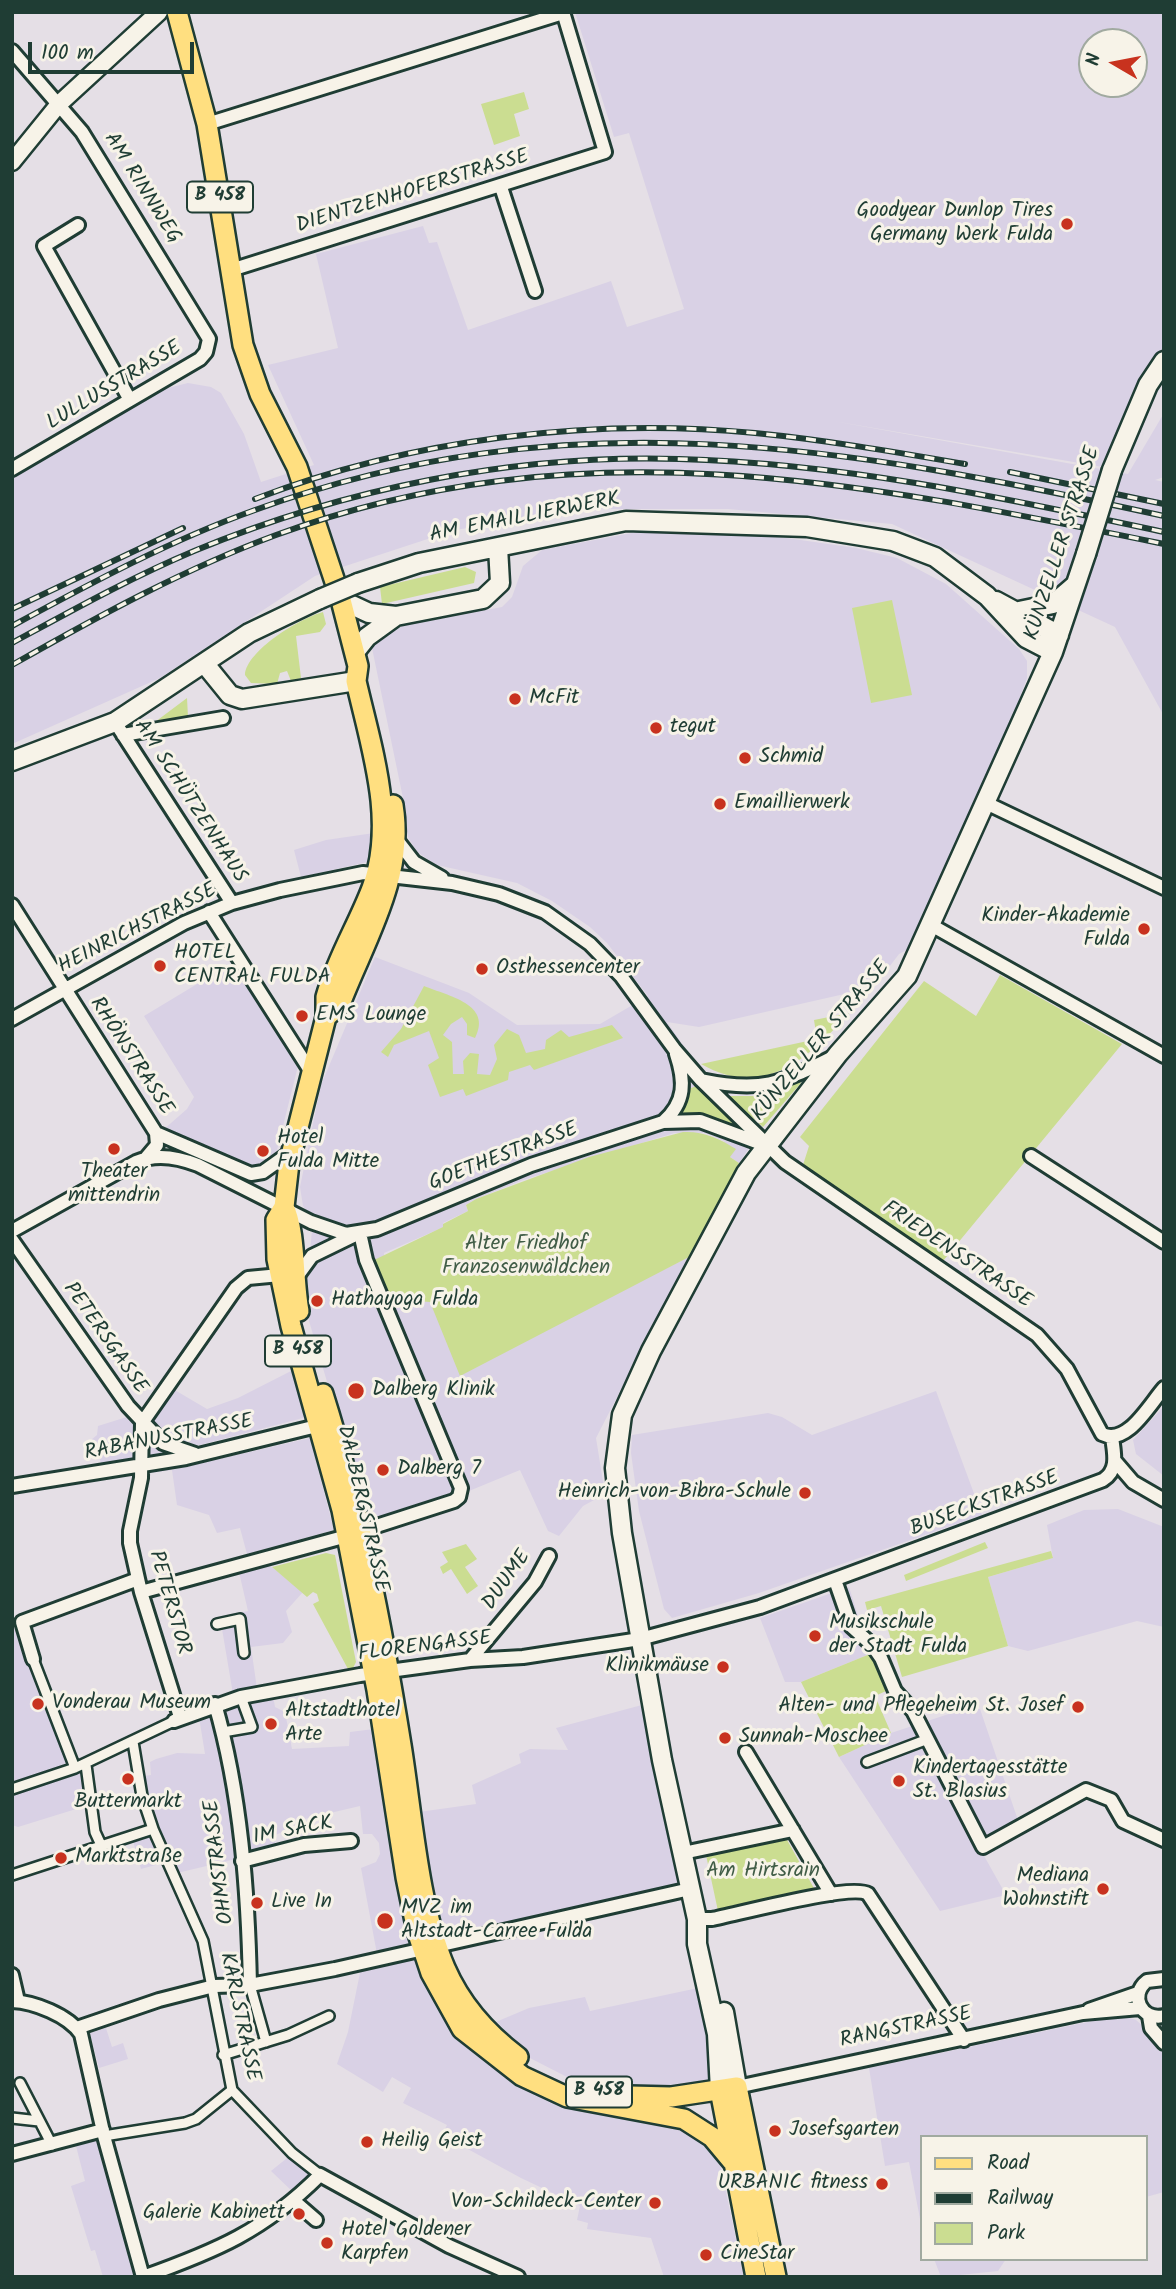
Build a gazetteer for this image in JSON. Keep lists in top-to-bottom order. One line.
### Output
{"streets":{"main road":["B 458","AM EMAILLIERWERK","KÜNZELLER STRASSE","DALBERGSTRASSE","RANGSTRASSE"],"street":["AM RINNWEG","DIENTZENHOFERSTRASSE","LULLUSSTRASSE","AM SCHÜTZENHAUS","HEINRICHSTRASSE","RHÖNSTRASSE","GOETHESTRASSE","FRIEDENSSTRASSE","PETERSGASSE","RABANUSSTRASSE","BUSECKSTRASSE","DUUME","PETERSTOR","FLORENGASSE","IM SACK","OHMSTRASSE","KARLSTRASSE"]},"crossings":[["AM RINNWEG","LULLUSSTRASSE"],["DIENTZENHOFERSTRASSE","B 458"],["B 458","HEINRICHSTRASSE"],["B 458","GOETHESTRASSE"],["B 458","DALBERGSTRASSE"],["AM EMAILLIERWERK","KÜNZELLER STRASSE"],["AM EMAILLIERWERK","AM SCHÜTZENHAUS"],["KÜNZELLER STRASSE","HEINRICHSTRASSE"],["KÜNZELLER STRASSE","GOETHESTRASSE"],["KÜNZELLER STRASSE","FRIEDENSSTRASSE"],["KÜNZELLER STRASSE","BUSECKSTRASSE"],["KÜNZELLER STRASSE","FLORENGASSE"],["KÜNZELLER STRASSE","RANGSTRASSE"],["AM SCHÜTZENHAUS","HEINRICHSTRASSE"],["HEINRICHSTRASSE","RHÖNSTRASSE"],["HEINRICHSTRASSE","GOETHESTRASSE"],["HEINRICHSTRASSE","FRIEDENSSTRASSE"],["RHÖNSTRASSE","GOETHESTRASSE"],["GOETHESTRASSE","FRIEDENSSTRASSE"],["GOETHESTRASSE","DALBERGSTRASSE"],["PETERSGASSE","RABANUSSTRASSE"],["PETERSGASSE","PETERSTOR"],["RABANUSSTRASSE","DALBERGSTRASSE"],["RABANUSSTRASSE","PETERSTOR"],["BUSECKSTRASSE","FLORENGASSE"],["DALBERGSTRASSE","FLORENGASSE"],["DALBERGSTRASSE","RANGSTRASSE"],["DUUME","FLORENGASSE"],["FLORENGASSE","OHMSTRASSE"],["IM SACK","OHMSTRASSE"]],"parks":["Alter Friedhof Franzosenwäldchen","Am Hirtsrain"],"places":["Goodyear Dunlop Tires Germany Werk Fulda","McFit","tegut","Schmid","Emaillierwerk","Kinder-Akademie Fulda","HOTEL CENTRAL FULDA","Osthessencenter","EMS Lounge","Theater mittendrin","Hotel Fulda Mitte","Hathayoga Fulda","Dalberg Klinik","Dalberg 7","Heinrich-von-Bibra-Schule","Musikschule der Stadt Fulda","Klinikmäuse","Vonderau Museum","Alten- und Pflegeheim St. Josef","Altstadthotel Arte","Sunnah-Moschee","Buttermarkt","Kindertagesstätte St. Blasius","Marktstraße","Mediana Wohnstift","Live In","MVZ im Altstadt-Carree Fulda","Josefsgarten","Heilig Geist","URBANIC fitness","Von-Schildeck-Center","Galerie Kabinett","Hotel Goldener Karpfen","CineStar"],"legend":["Road","Railway","Park"],"scale_bar":"100 m","north":"left"}
